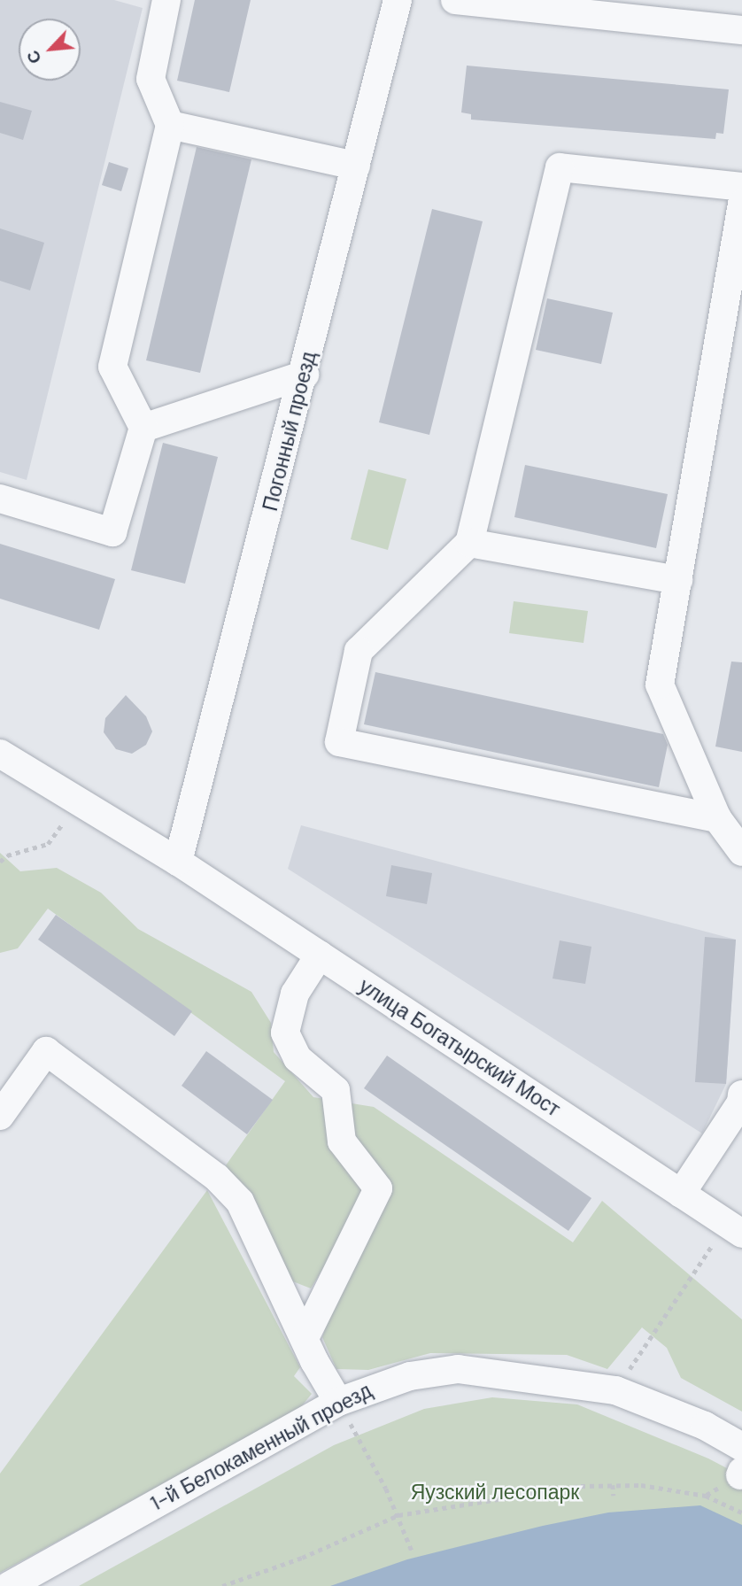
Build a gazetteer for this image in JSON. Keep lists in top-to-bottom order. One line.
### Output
{"streets":{"street":["Погонный проезд","улица Богатырский Мост","1-й Белокаменный проезд"]},"crossings":[["Погонный проезд","улица Богатырский Мост"]],"parks":["Яузский лесопарк"],"north":"bottom left"}
